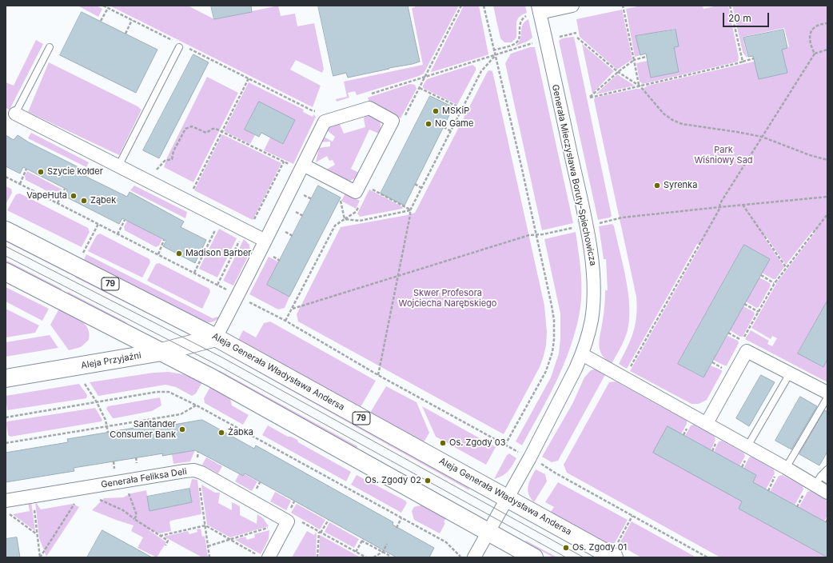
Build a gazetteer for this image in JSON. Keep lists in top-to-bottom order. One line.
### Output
{"streets":{"main road":["79","Aleja Przyjaźni","Aleja Generała Władysława Andersa"],"street":["Generała Mieczysława Boruty-Spiechowicza","Generała Feliksa Deli"]},"crossings":[["Generała Mieczysława Boruty-Spiechowicza","Aleja Generała Władysława Andersa"],["Aleja Przyjaźni","Aleja Generała Władysława Andersa"]],"parks":["Park Wiśniowy Sad","Skwer Profesora Wojciecha Narębskiego"],"places":["MSKiP","No Game","Szycie kołder","Syrenka","VapeHuta","Ząbek","Madison Barber","Santander Consumer Bank","Żabka","Os. Zgody 03","Os. Zgody 02","Os. Zgody 01"],"scale_bar":"20 m"}
